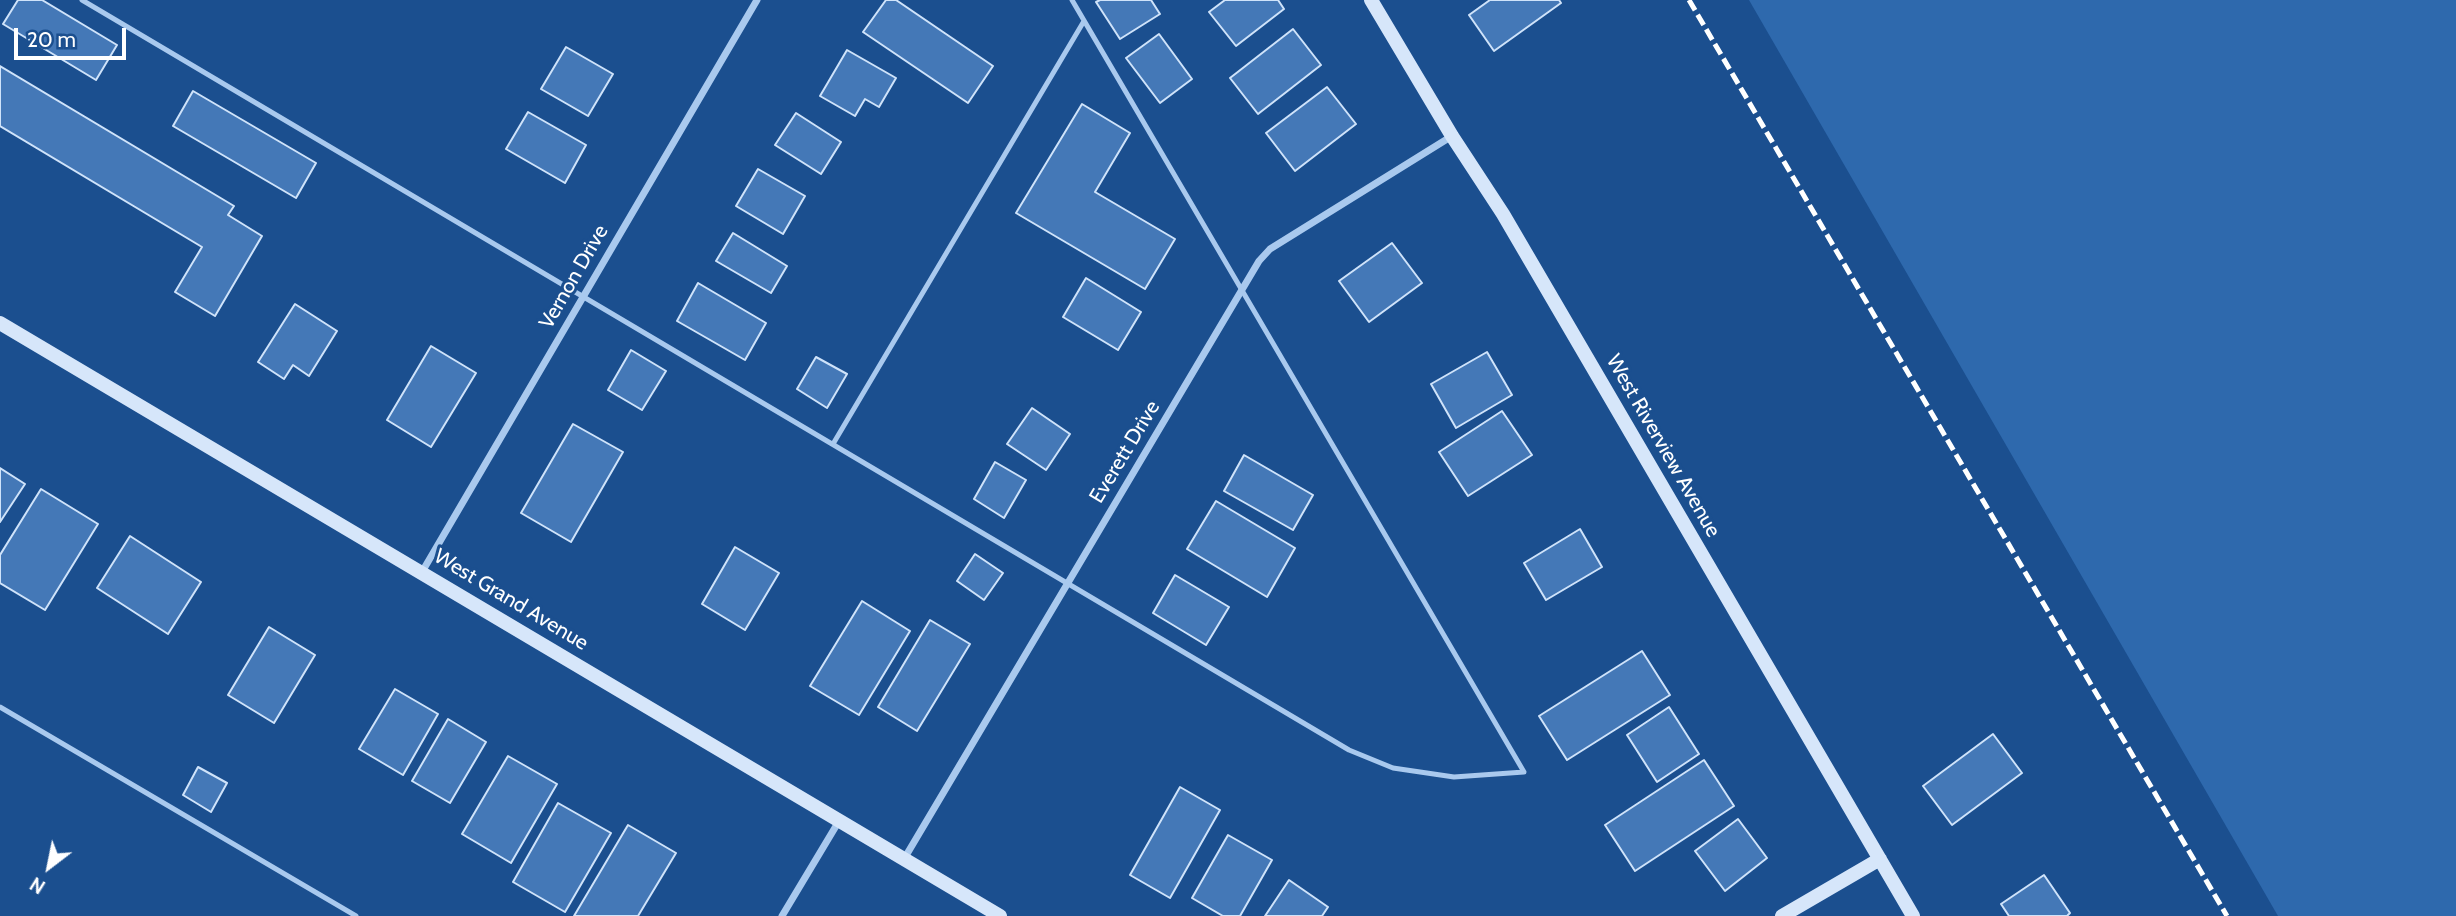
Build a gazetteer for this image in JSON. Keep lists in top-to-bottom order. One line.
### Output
{"streets":{"street":["Vernon Drive","West Riverview Avenue","Everett Drive","West Grand Avenue"]},"crossings":[["Vernon Drive","West Grand Avenue"],["West Riverview Avenue","Everett Drive"],["Everett Drive","West Grand Avenue"]],"scale_bar":"20 m","north":"bottom left"}
